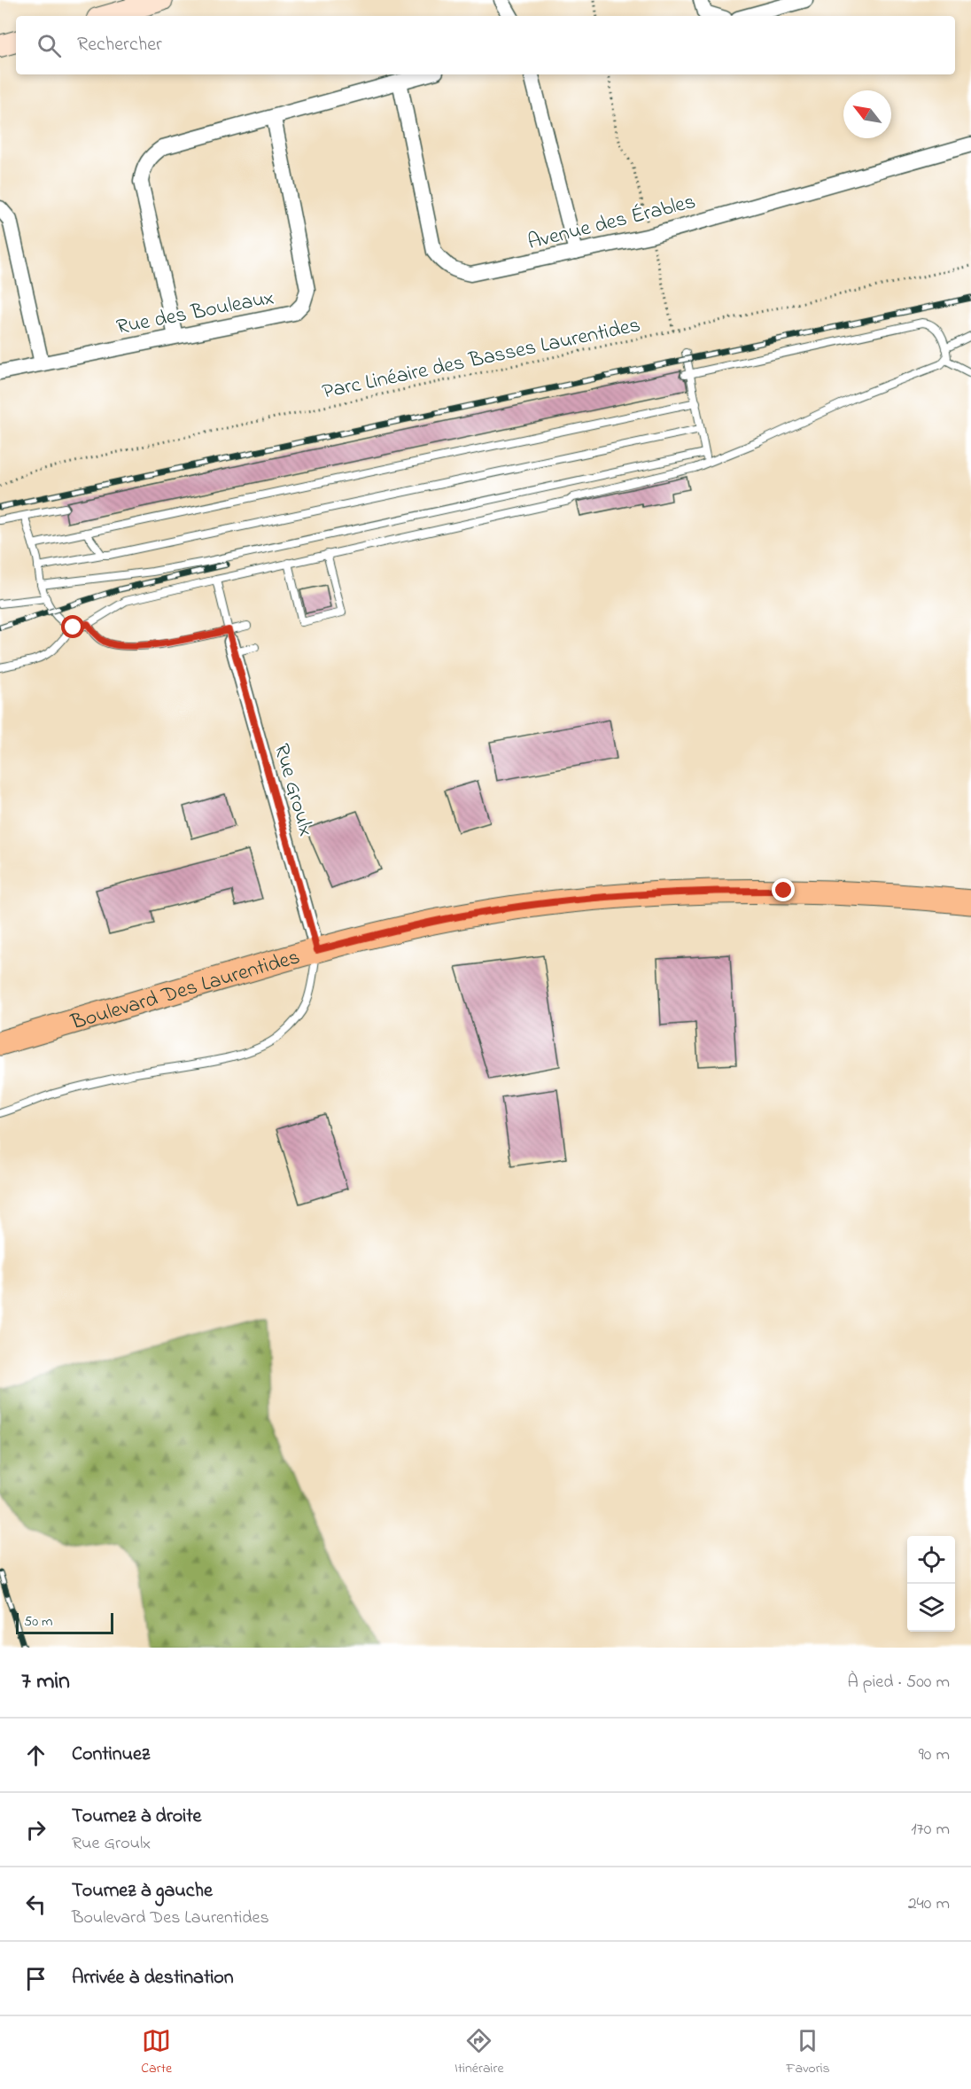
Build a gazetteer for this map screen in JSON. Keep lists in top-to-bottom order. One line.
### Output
{"streets":{"main road":["Boulevard Des Laurentides"],"street":["Avenue des Érables","Rue des Bouleaux","Rue Groulx"],"path":["Parc Linéaire des Basses Laurentides"]},"crossings":[["Rue Groulx","Boulevard Des Laurentides"]],"scale_bar":"50 m","north":"top left","page":{"search":"Rechercher","scale":"50 m","heading":["7 min","À pied · 500 m"],"list":[["Continuez","90 m"],["Tournez à droite","Rue Groulx","170 m"],["Tournez à gauche","Boulevard Des Laurentides","240 m"],"Arrivée à destination"],"nav":["Carte","Itinéraire","Favoris"]}}
